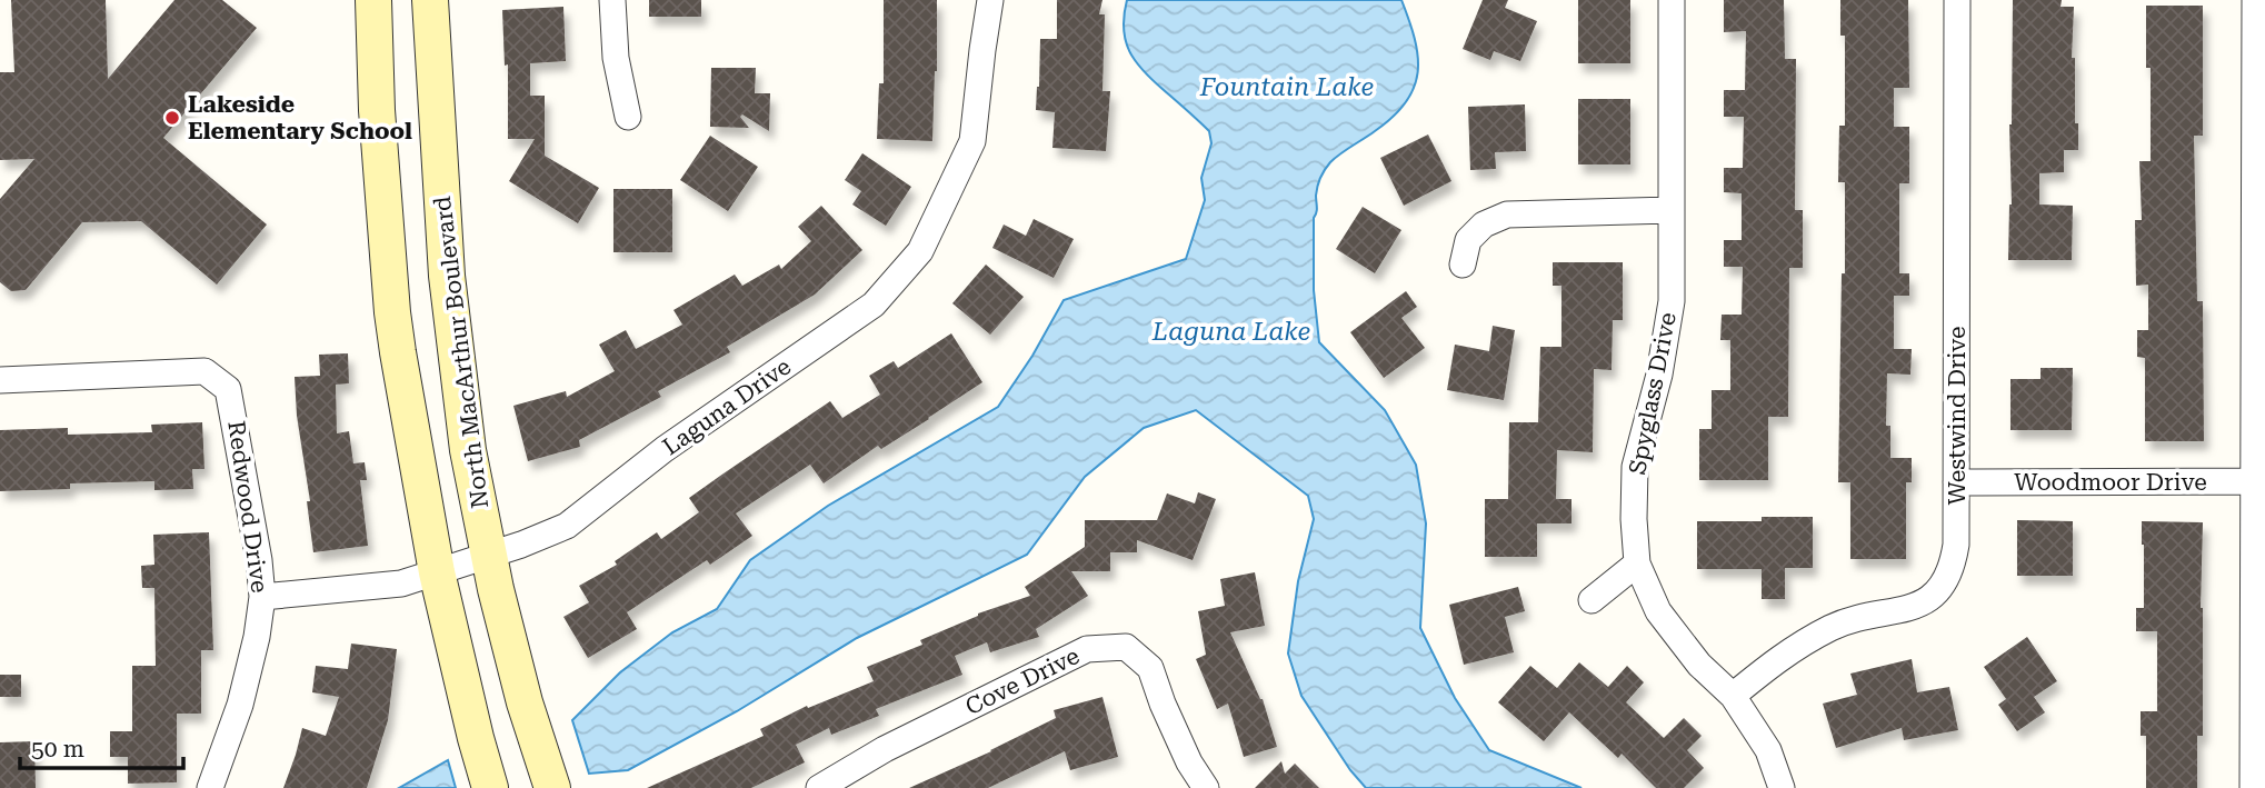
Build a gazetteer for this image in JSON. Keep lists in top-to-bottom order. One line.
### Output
{"streets":{"main road":["North MacArthur Boulevard"],"street":["Spyglass Drive","Laguna Drive","Westwind Drive","Woodmoor Drive","Redwood Drive","Cove Drive"]},"crossings":[["North MacArthur Boulevard","Laguna Drive"],["Spyglass Drive","Westwind Drive"],["Laguna Drive","Redwood Drive"],["Westwind Drive","Woodmoor Drive"]],"water":["Fountain Lake","Laguna Lake"],"places":["Lakeside Elementary School"],"scale_bar":"50 m"}
